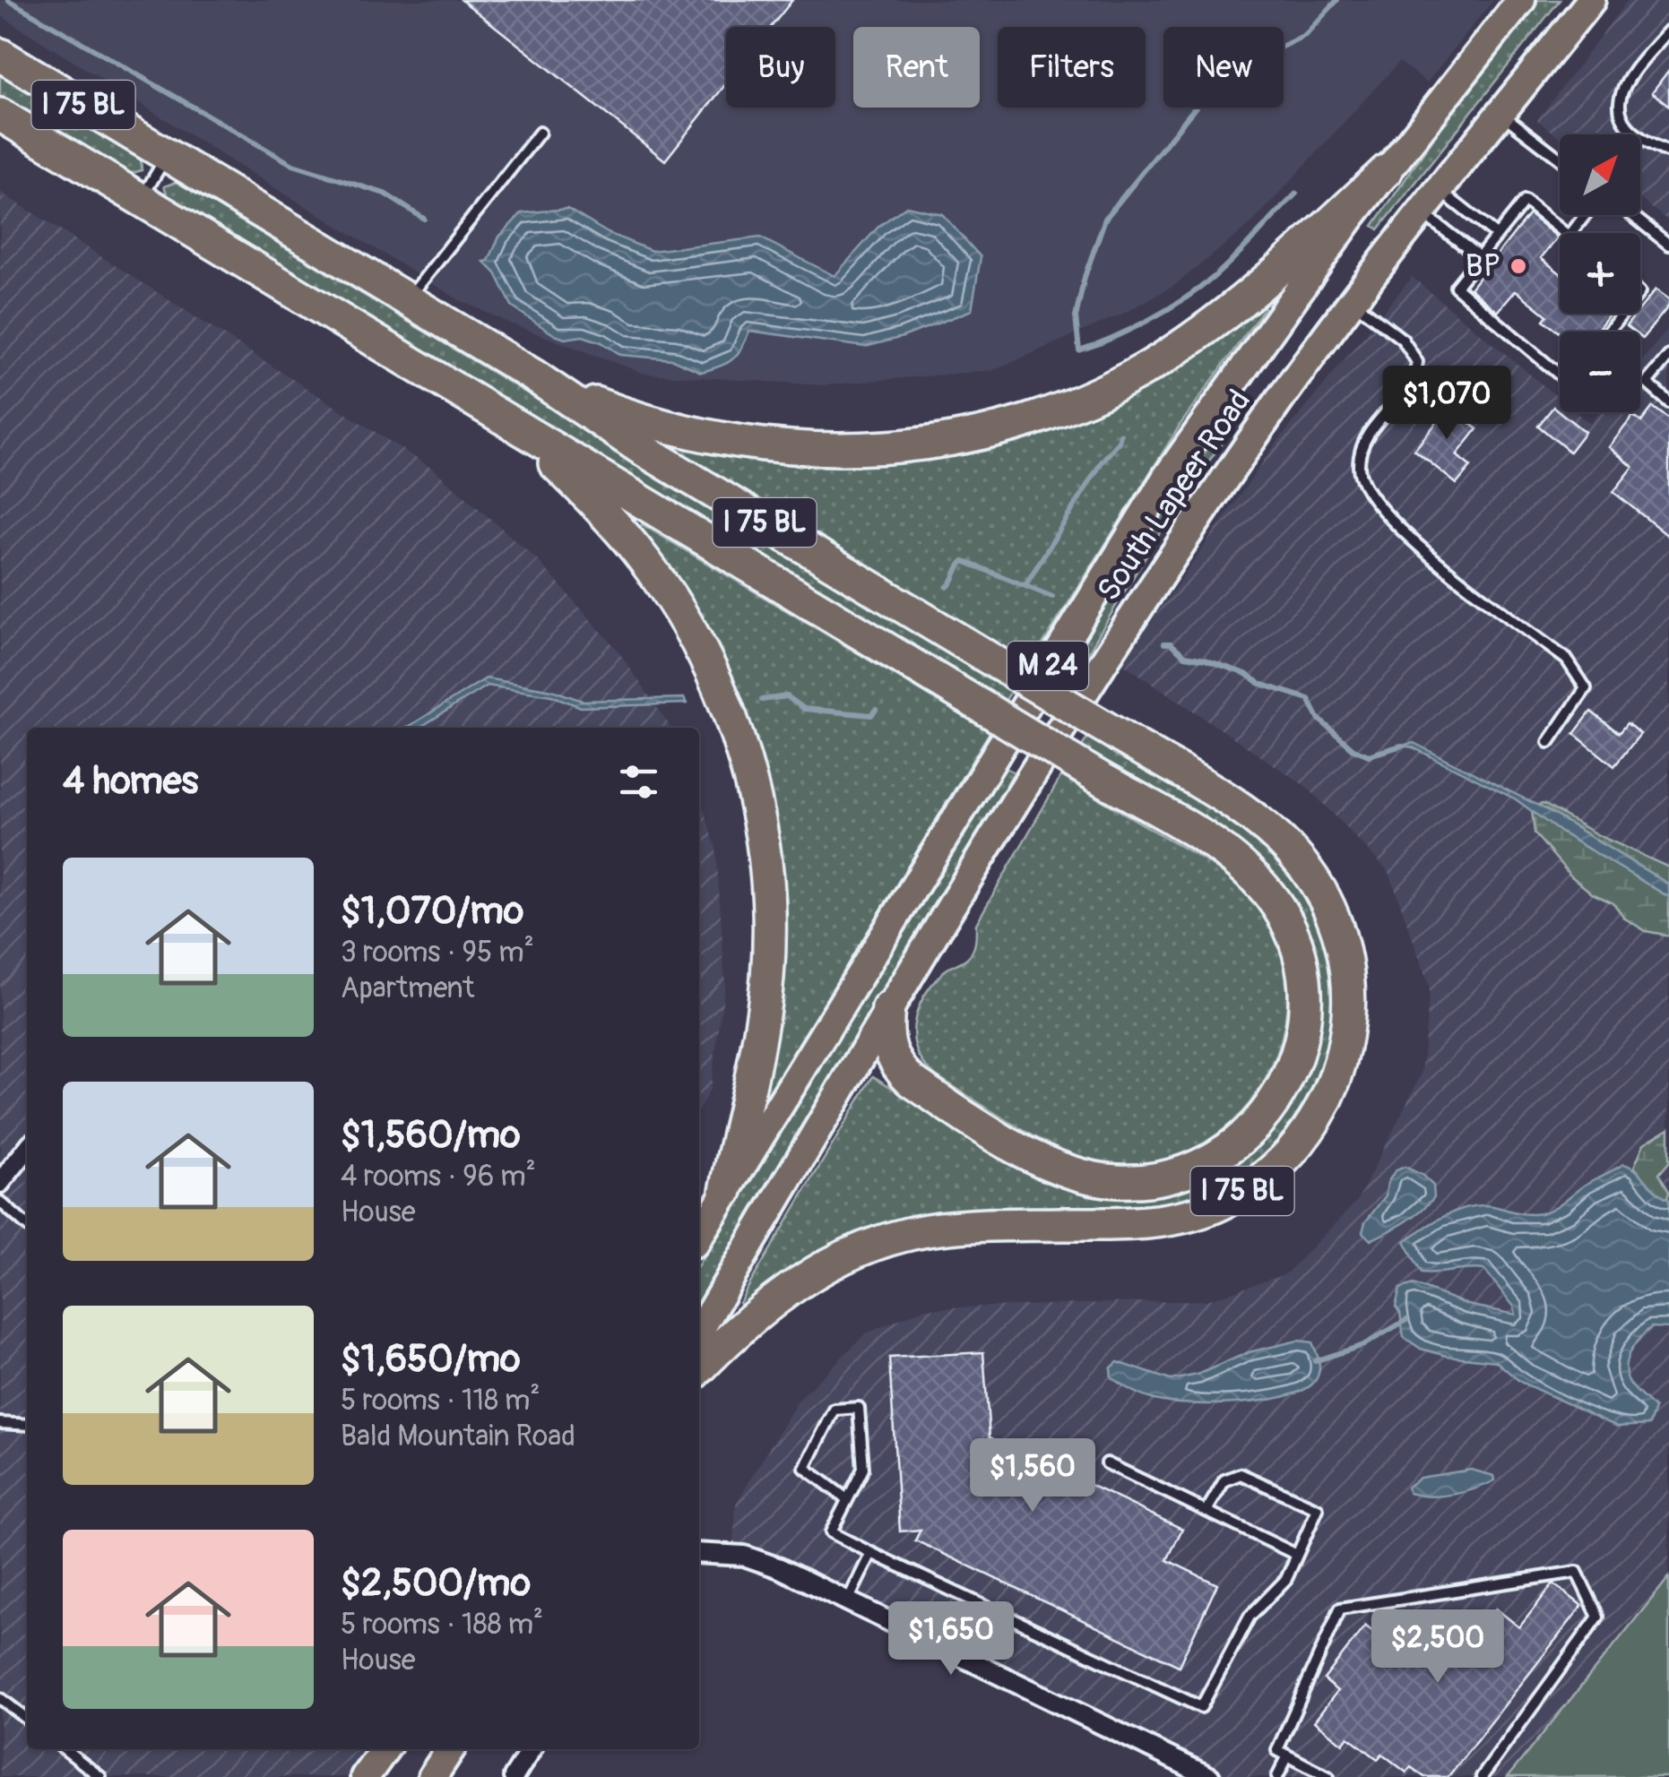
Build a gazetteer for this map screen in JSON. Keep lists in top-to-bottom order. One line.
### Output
{"streets":{"highway":["I 75 BL"],"main road":["South Lapeer Road","M 24"]},"crossings":[["I 75 BL","South Lapeer Road"]],"places":["BP"],"north":"top right","page":{"chip":["Buy","Rent","Filters","New"],"map_buttons":["+","−"],"price":["$1,070","$1,560","$1,650","$2,500"],"heading":"4 homes","list":[{"name":"$1,070/mo","note":"3 rooms · 95 m² · Apartment"},{"name":"$1,560/mo","note":"4 rooms · 96 m² · House"},{"name":"$1,650/mo","note":"5 rooms · 118 m² · Bald Mountain Road"},{"name":"$2,500/mo","note":"5 rooms · 188 m² · House"}]}}
